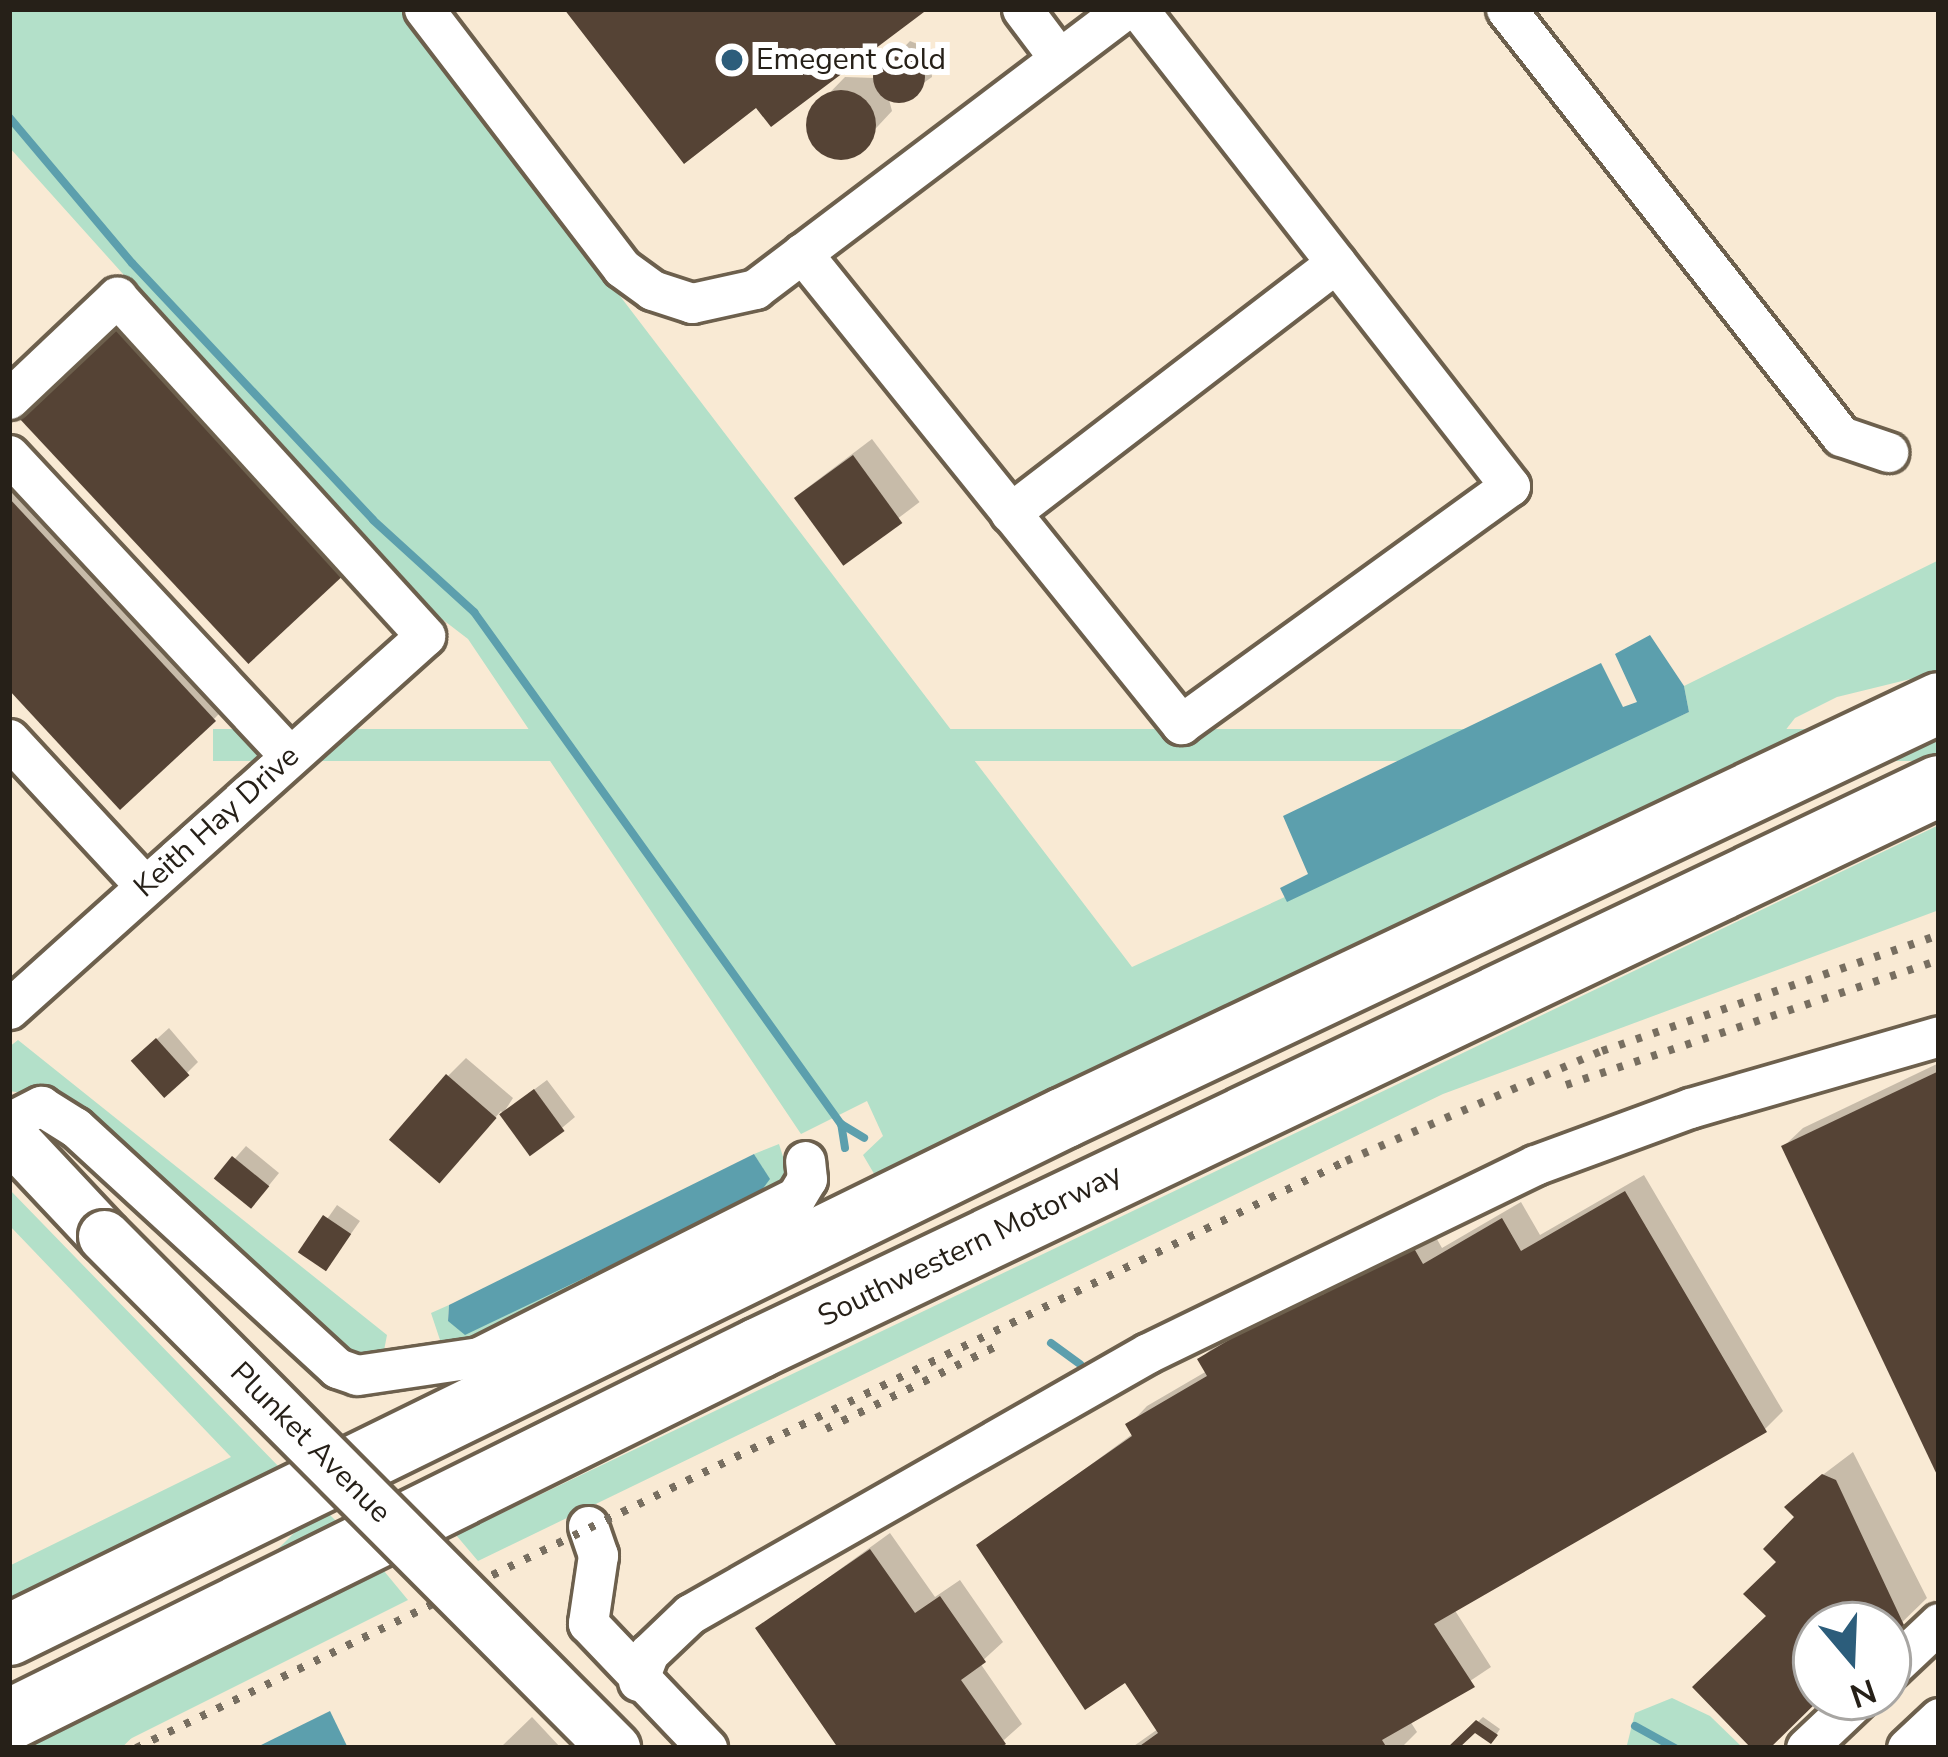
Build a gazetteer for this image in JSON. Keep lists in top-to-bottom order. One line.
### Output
{"streets":{"highway":["Southwestern Motorway"],"main road":["Plunket Avenue"],"street":["Keith Hay Drive"]},"places":["Emegent Cold"],"north":"bottom"}
